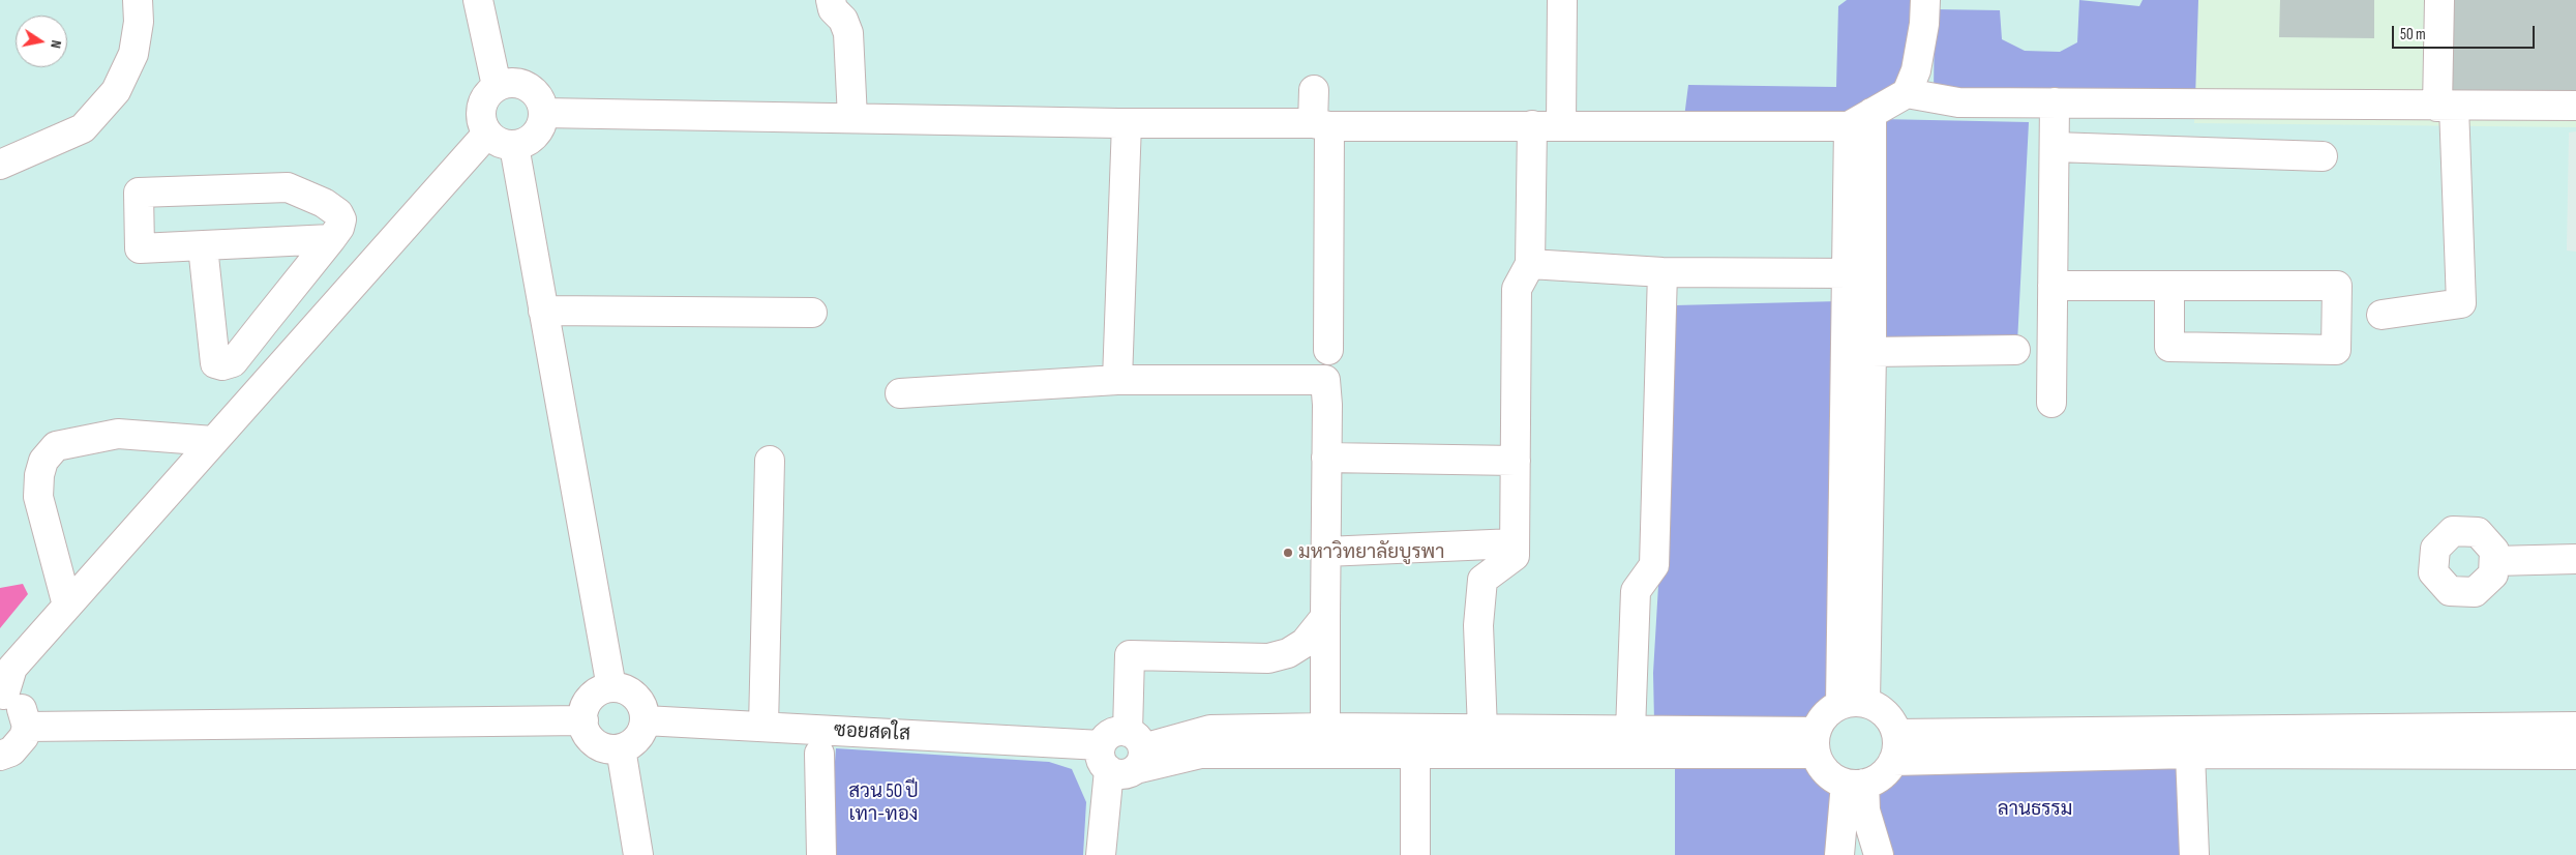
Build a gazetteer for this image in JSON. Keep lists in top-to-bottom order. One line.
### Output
{"streets":{"street":["ซอยสดใส"]},"parks":["สวน 50 ปี เทา-ทอง","ลานธรรม"],"places":["มหาวิทยาลัยบูรพา"],"scale_bar":"50 m","north":"right"}
